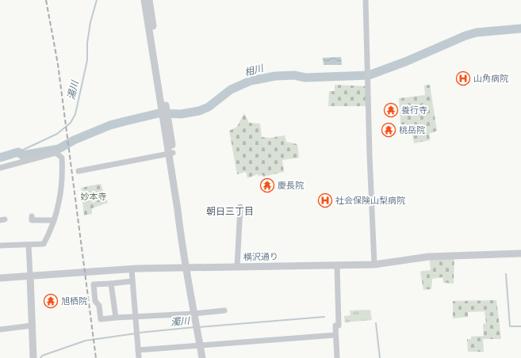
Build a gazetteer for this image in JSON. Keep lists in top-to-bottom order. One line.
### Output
{"streets":{"street":["横沢通り"]},"districts":["朝日三丁目"],"water":["相川","湯川","濁川"],"parks":["妙本寺"],"places":{"hospital":["山角病院","社会保険山梨病院"],"temple":["養行寺","桃岳院","慶長院","旭栖院"]}}
